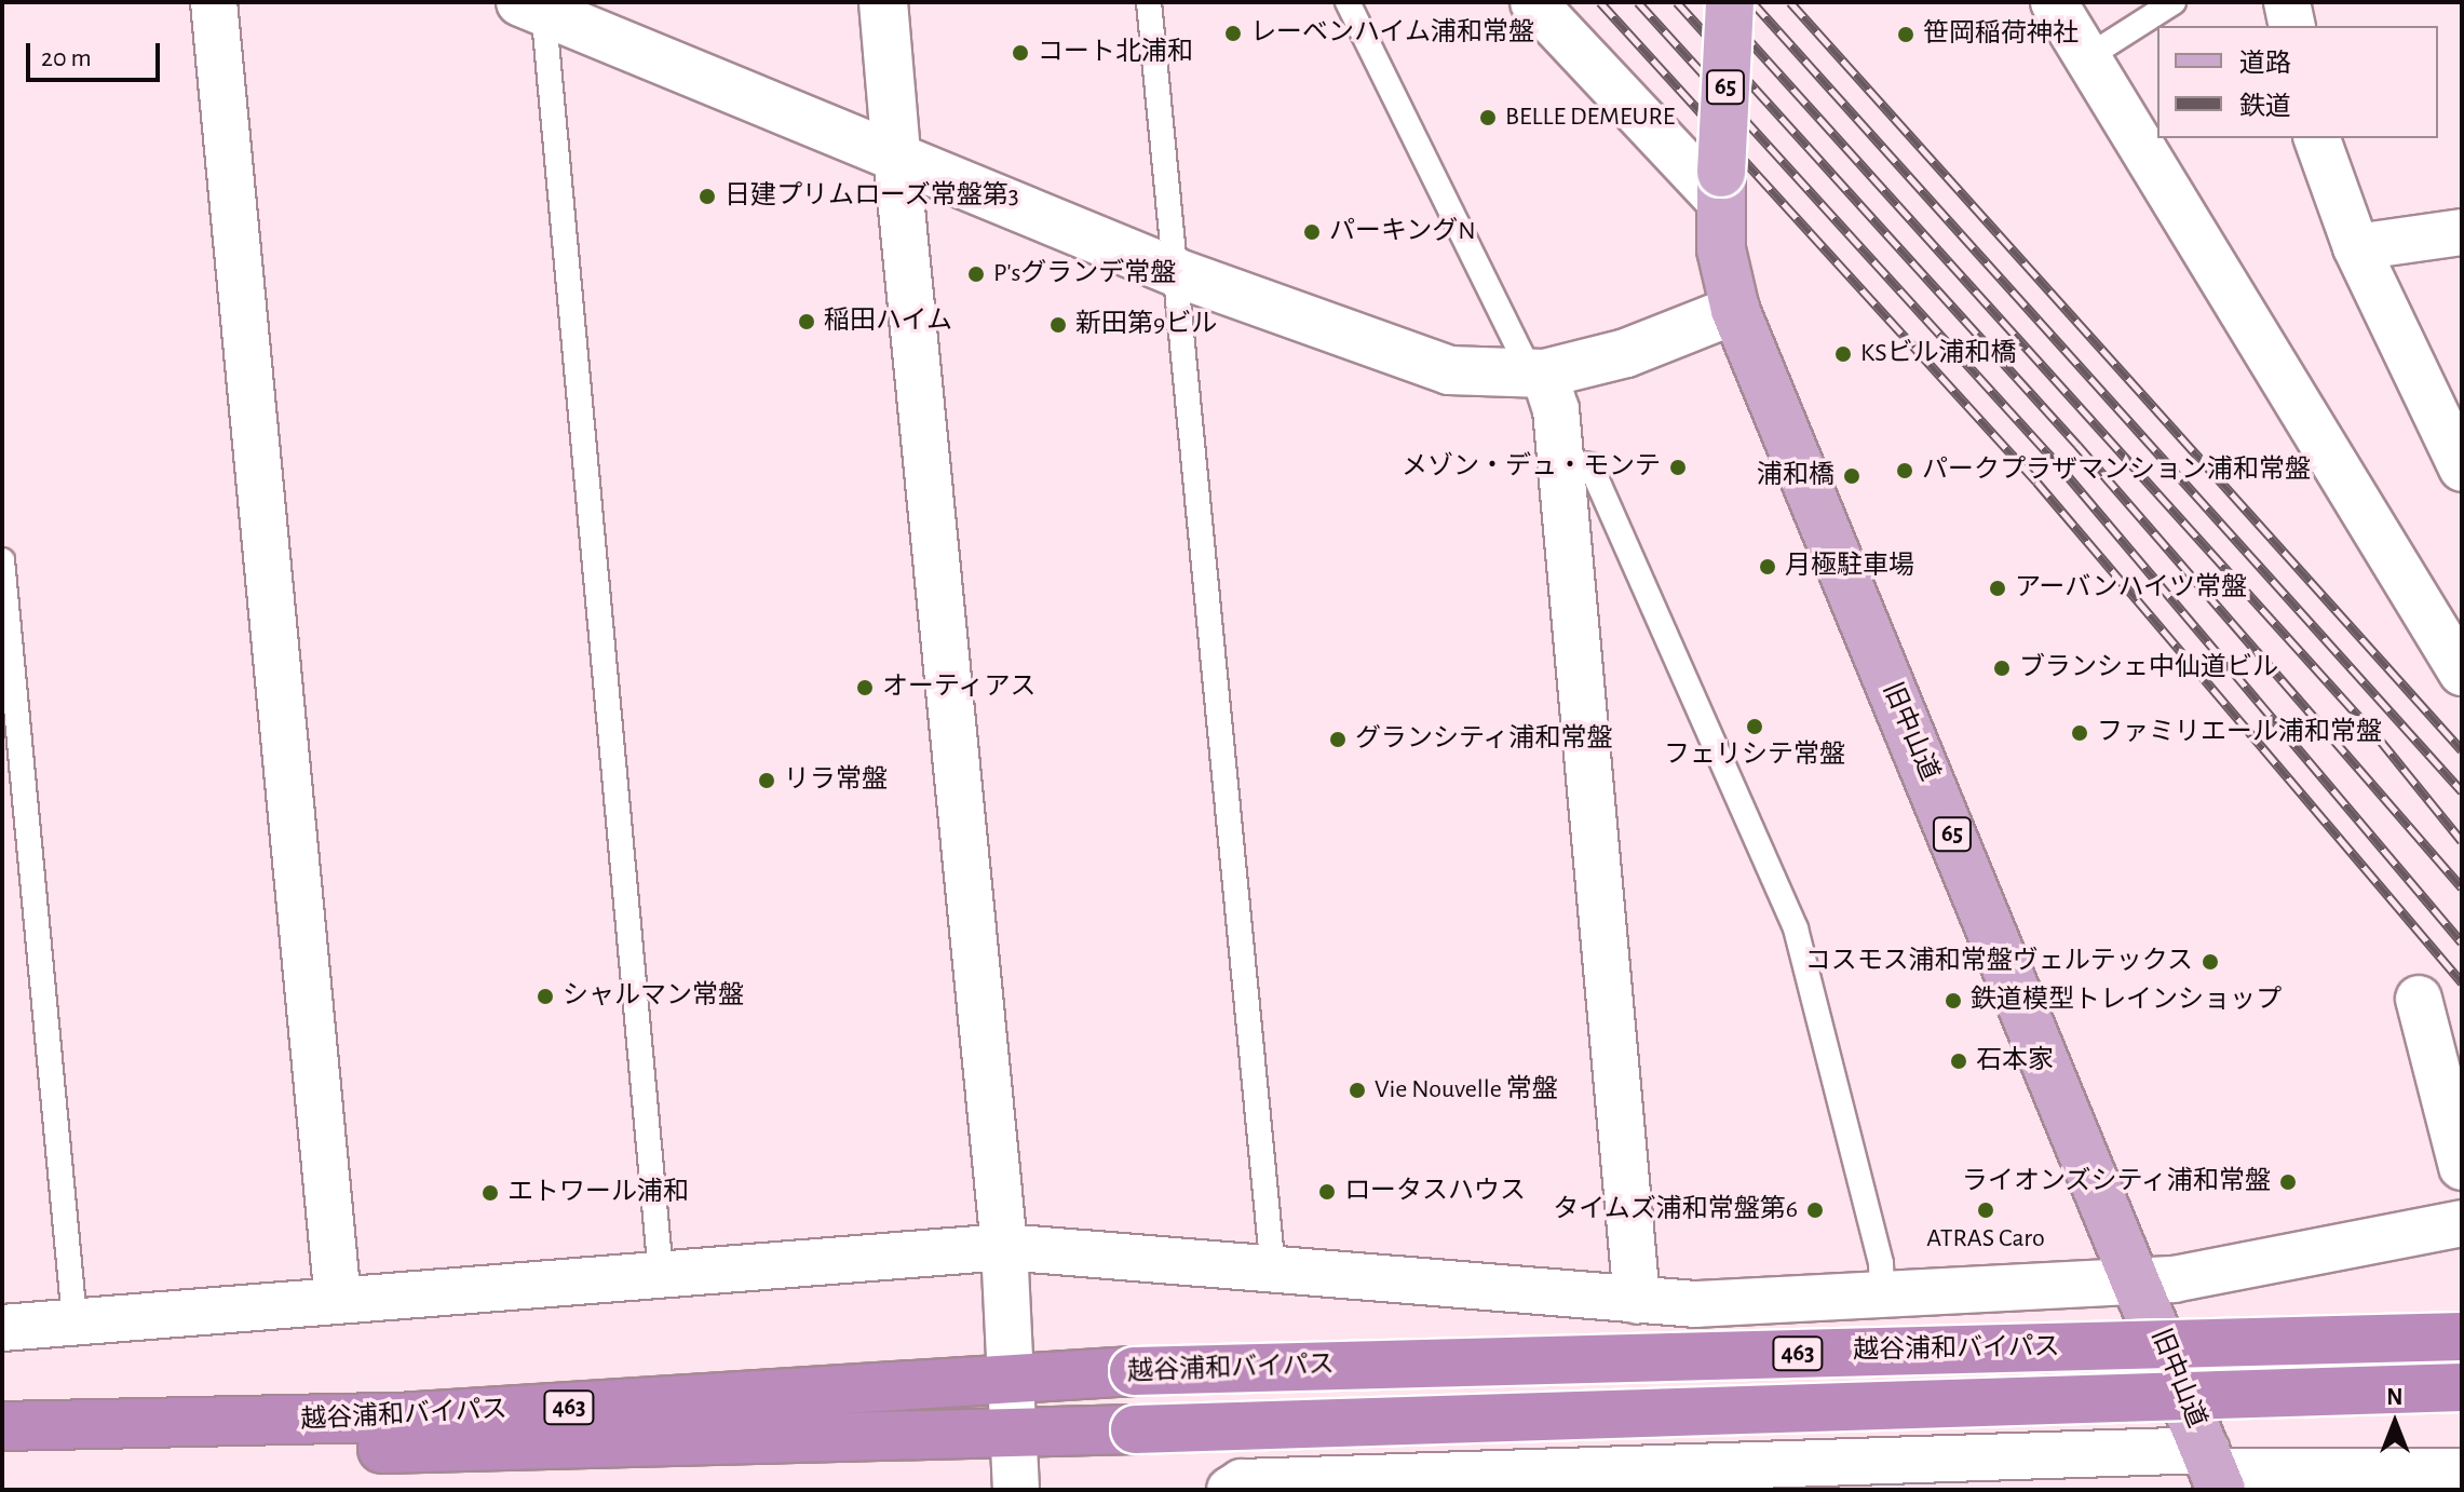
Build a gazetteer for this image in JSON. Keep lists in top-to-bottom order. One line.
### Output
{"streets":{"highway":["越谷浦和バイパス","463"],"main road":["65","旧中山道"]},"places":["レーベンハイム浦和常盤","笹岡稲荷神社","コート北浦和","BELLE DEMEURE","日建プリムローズ常盤第3","パーキングN","P'sグランデ常盤","稲田ハイム","新田第9ビル","KSビル浦和橋","メゾン・デュ・モンテ","パークプラザマンション浦和常盤","浦和橋","月極駐車場","アーバンハイツ常盤","ブランシェ中仙道ビル","オーティアス","フェリシテ常盤","ファミリエール浦和常盤","グランシティ浦和常盤","リラ常盤","コスモス浦和常盤ヴェルテックス","シャルマン常盤","鉄道模型トレインショップ","石本家","Vie Nouvelle 常盤","ライオンズシティ浦和常盤","ロータスハウス","エトワール浦和","タイムズ浦和常盤第6","ATRAS Caro"],"legend":["道路","鉄道"],"scale_bar":"20 m","north":"top"}
